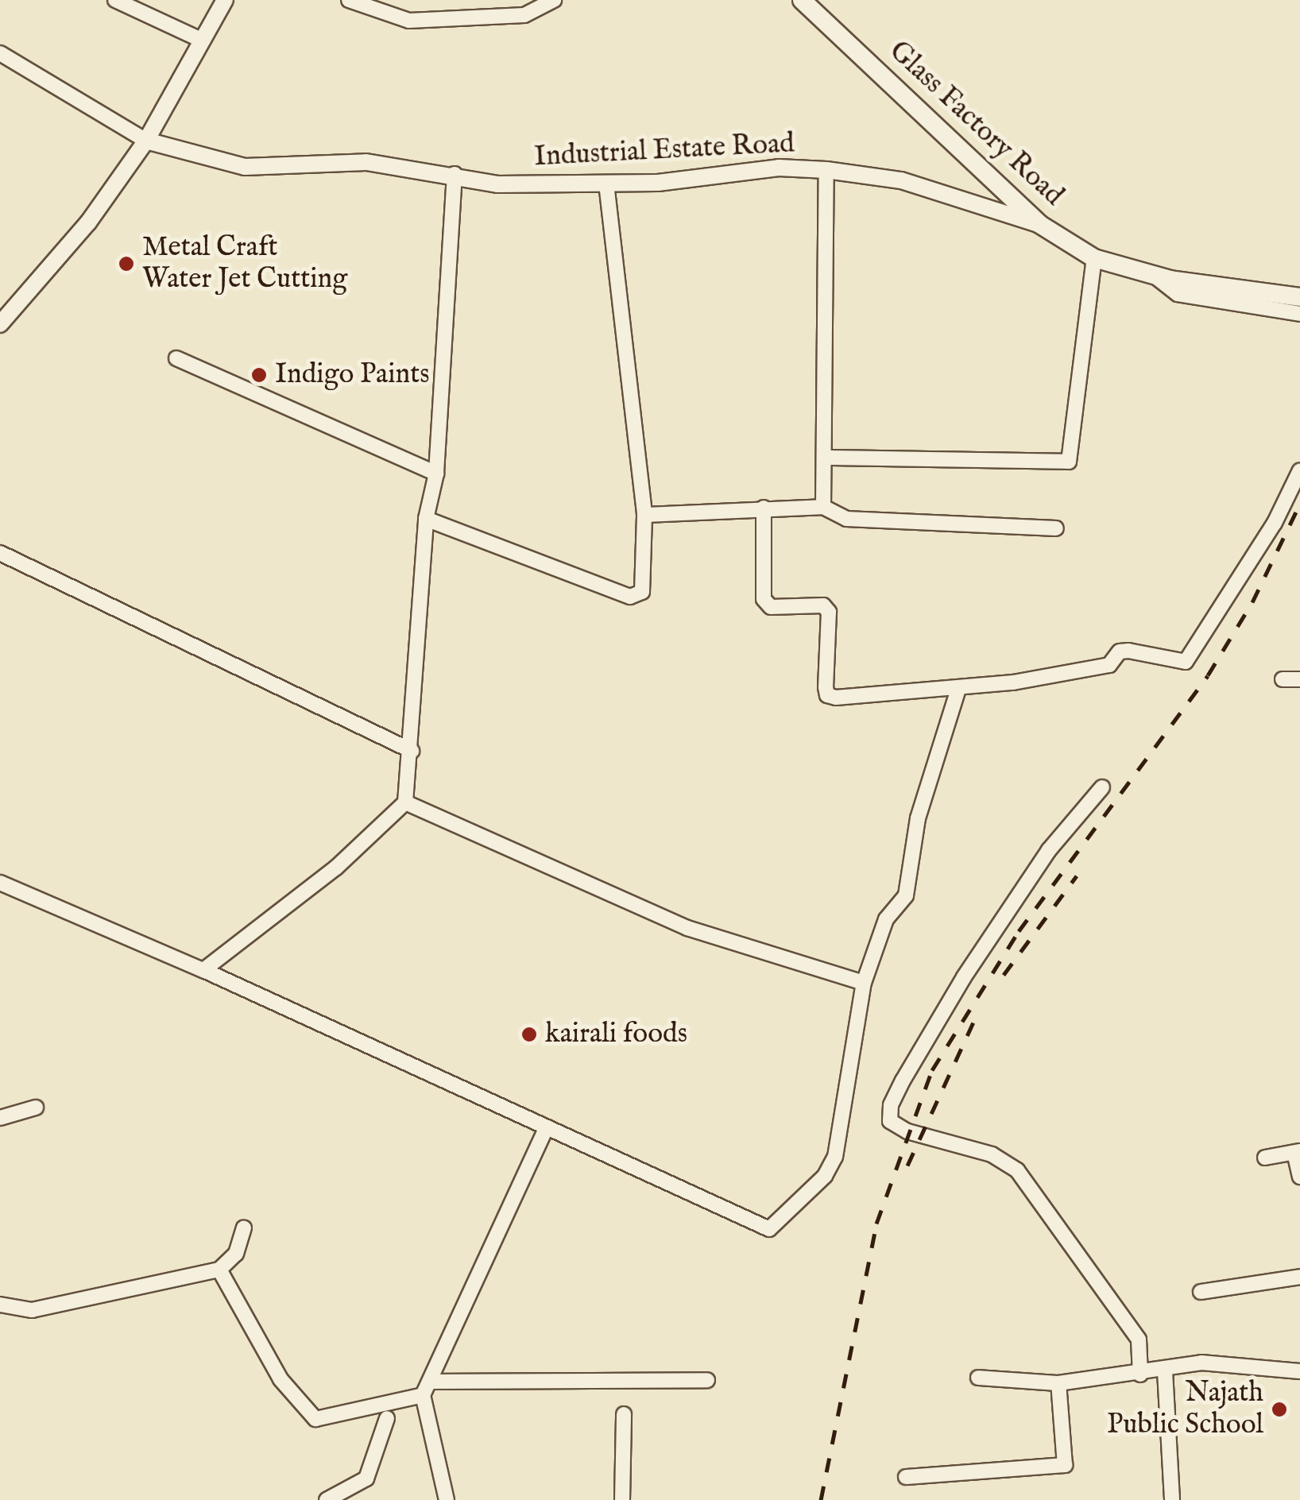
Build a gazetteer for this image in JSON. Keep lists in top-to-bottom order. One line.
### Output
{"streets":{"main road":["Glass Factory Road"],"street":["Industrial Estate Road"]},"crossings":[["Glass Factory Road","Industrial Estate Road"]],"places":["Metal Craft Water Jet Cutting","Indigo Paints","kairali foods","Najath Public School"]}
